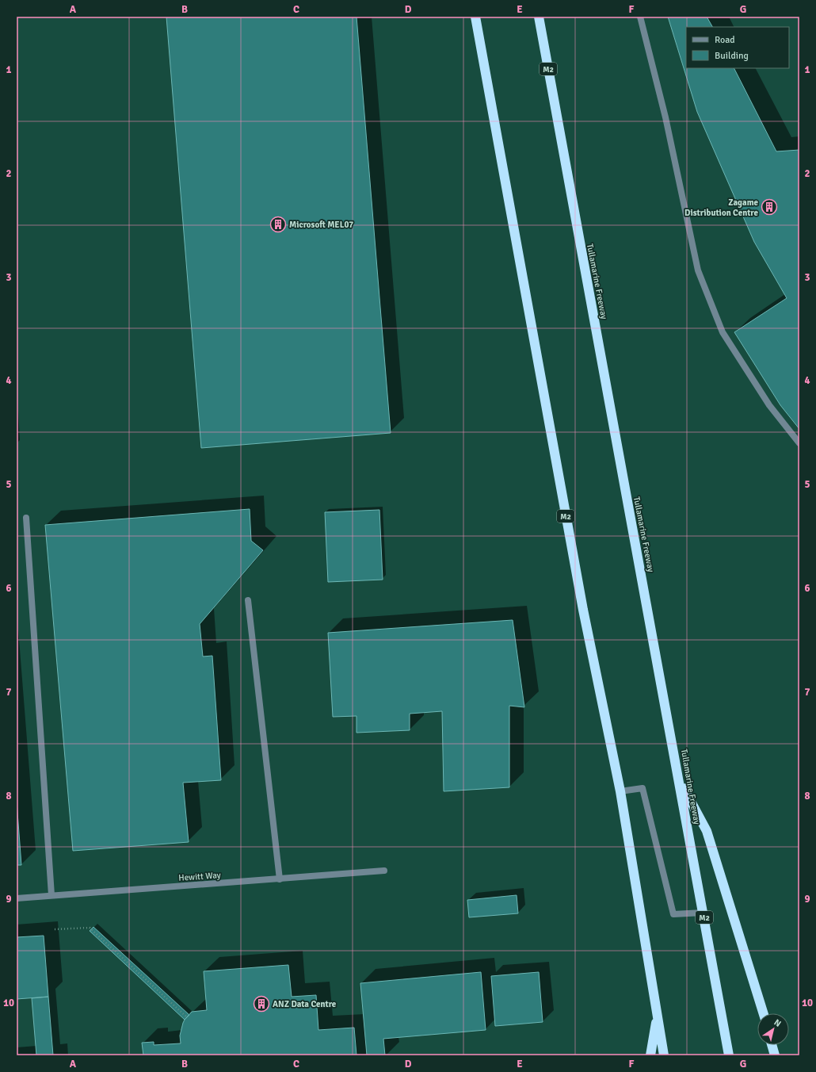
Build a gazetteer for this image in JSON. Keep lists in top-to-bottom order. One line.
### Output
{"streets":{"highway":["M2","Tullamarine Freeway"],"street":["Hewitt Way"]},"places":{"building":["Zagame Distribution Centre","Microsoft MEL07","ANZ Data Centre"]},"legend":["Road","Building"],"north":"top right","grid":{"columns":["A","B","C","D","E","F","G"],"rows":["1","2","3","4","5","6","7","8","9","10"]}}
